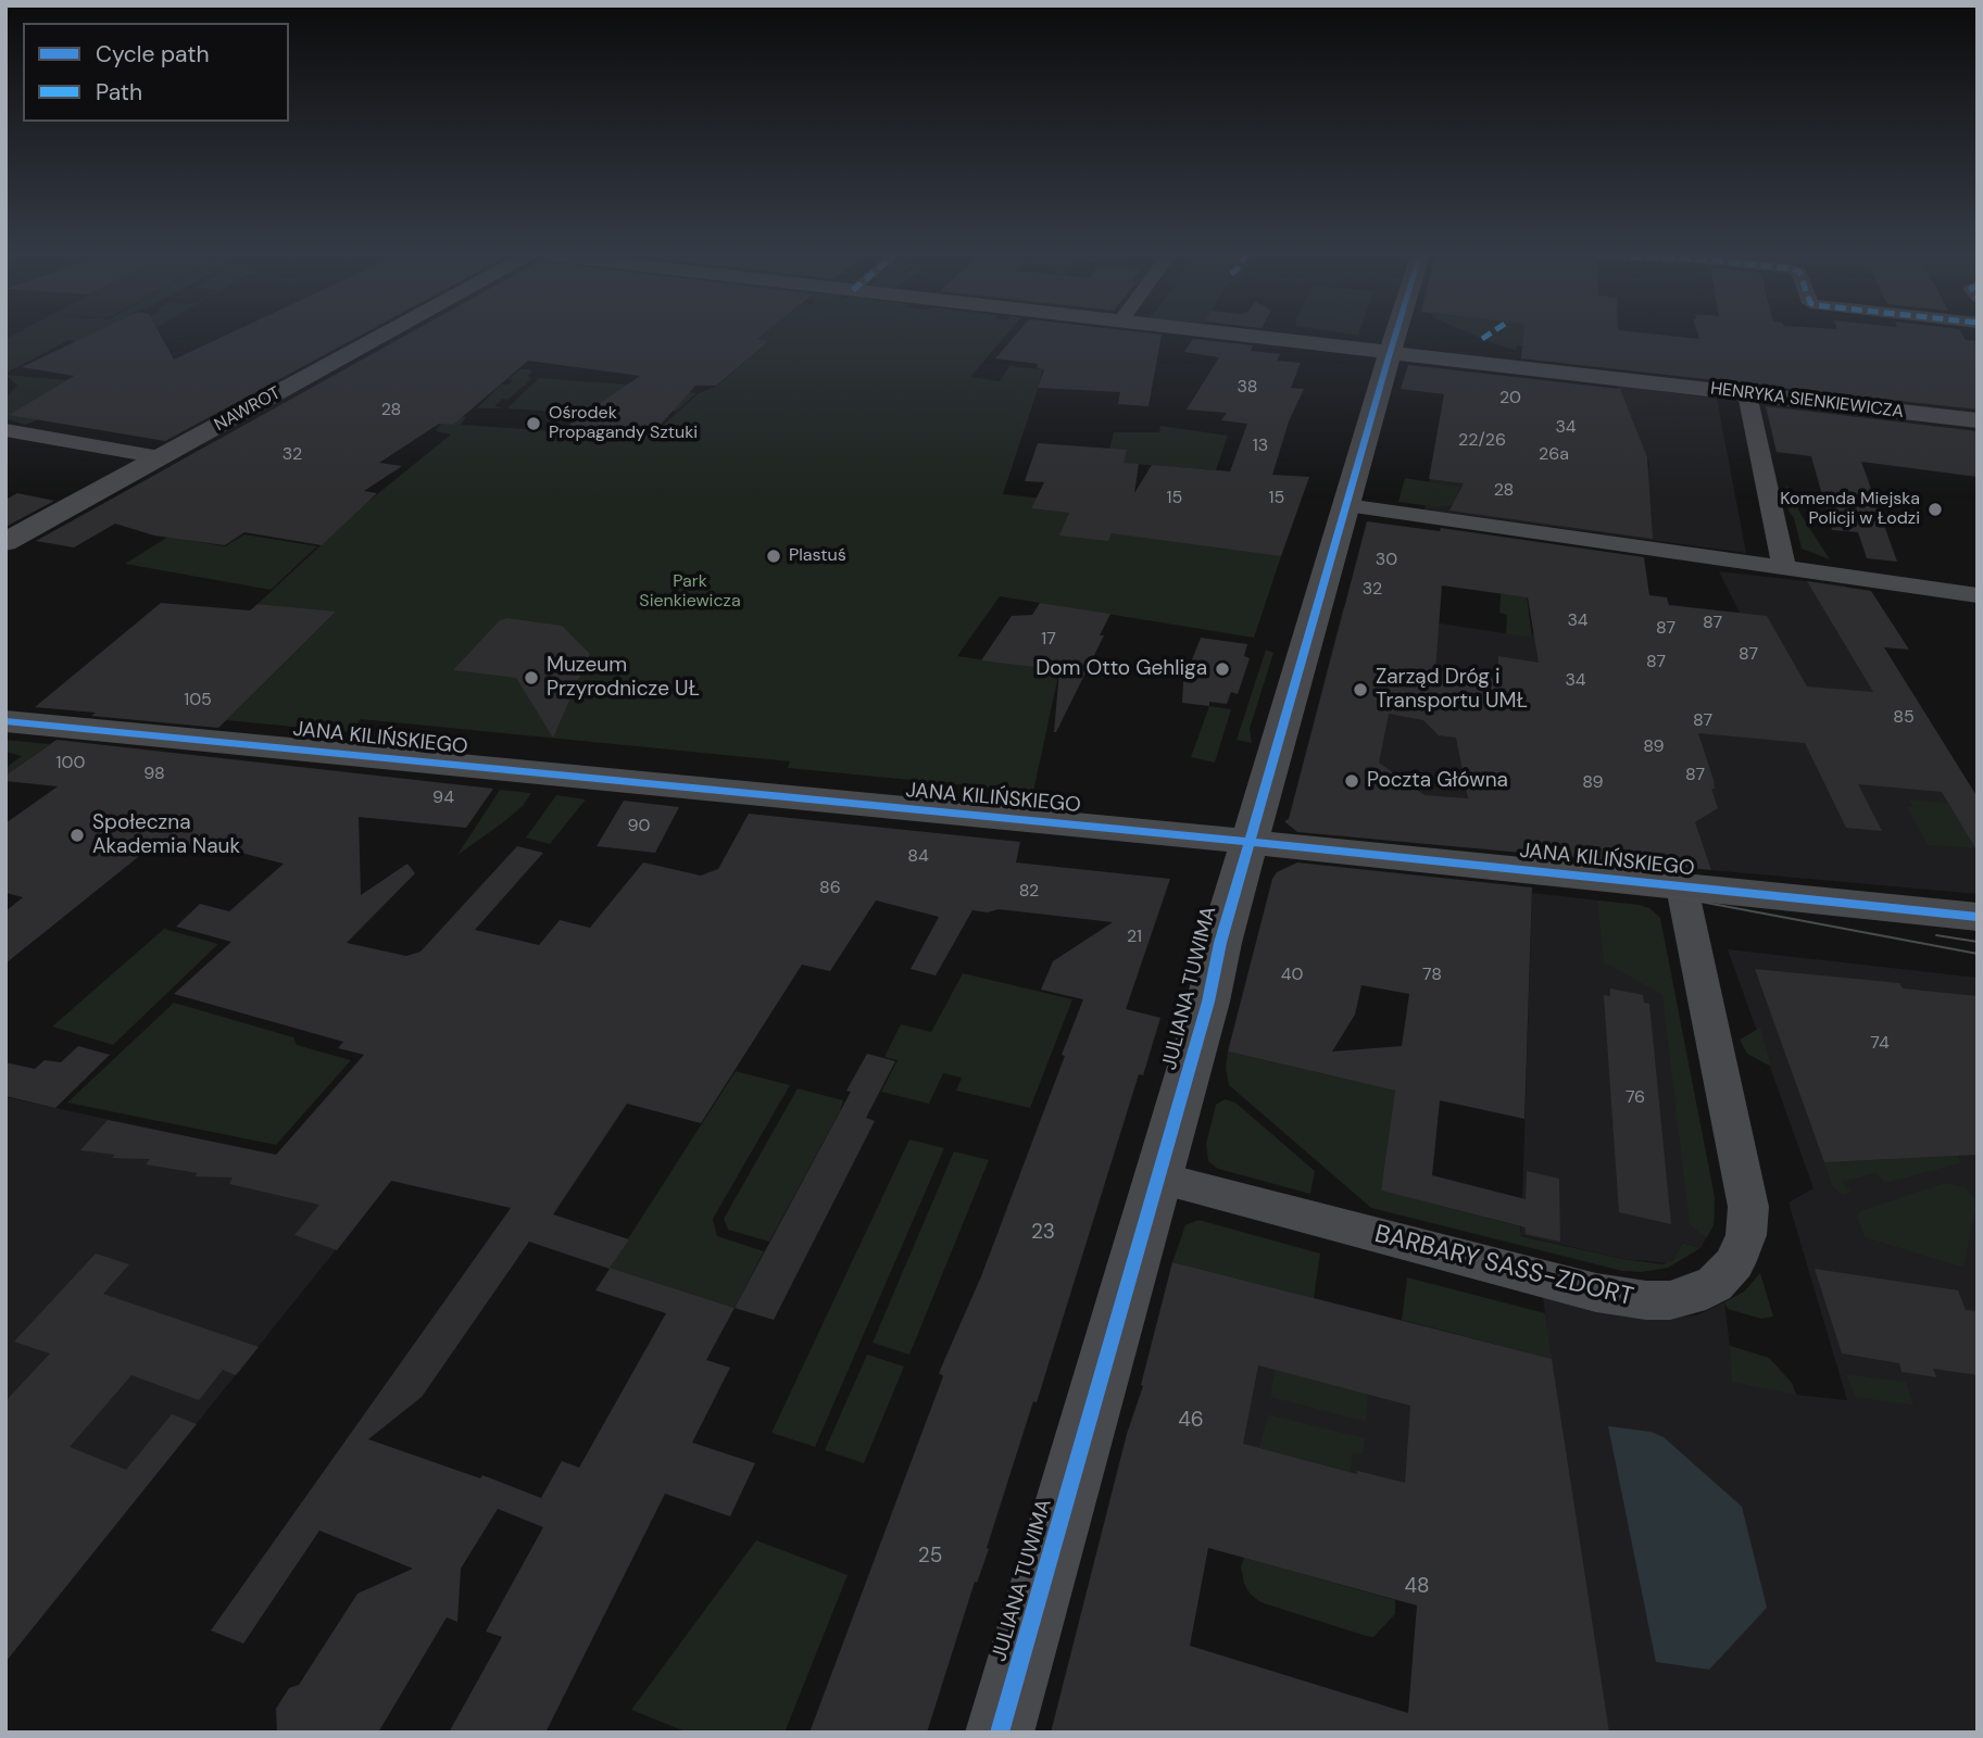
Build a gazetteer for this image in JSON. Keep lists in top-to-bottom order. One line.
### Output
{"streets":{"street":["HENRYKA SIENKIEWICZA","NAWROT","JANA KILIŃSKIEGO","JULIANA TUWIMA","BARBARY SASS-ZDORT"]},"crossings":[["HENRYKA SIENKIEWICZA","JULIANA TUWIMA"],["JANA KILIŃSKIEGO","JULIANA TUWIMA"],["JANA KILIŃSKIEGO","BARBARY SASS-ZDORT"],["JULIANA TUWIMA","BARBARY SASS-ZDORT"]],"parks":["Park Sienkiewicza"],"places":["Ośrodek Propagandy Sztuki","Komenda Miejska Policji w Łodzi","Plastuś","Dom Otto Gehliga","Muzeum Przyrodnicze UŁ","Zarząd Dróg i Transportu UMŁ","Poczta Główna","Społeczna Akademia Nauk"],"house_numbers":["38","20","28","34","22/26","13","32","26a","28","15","15","30","32","34","87","87","17","87","87","34","105","85","87","89","100","98","87","89","94","90","84","86","82","21","40","78","74","76","23","46","25","48"],"legend":["Cycle path","Path"]}
